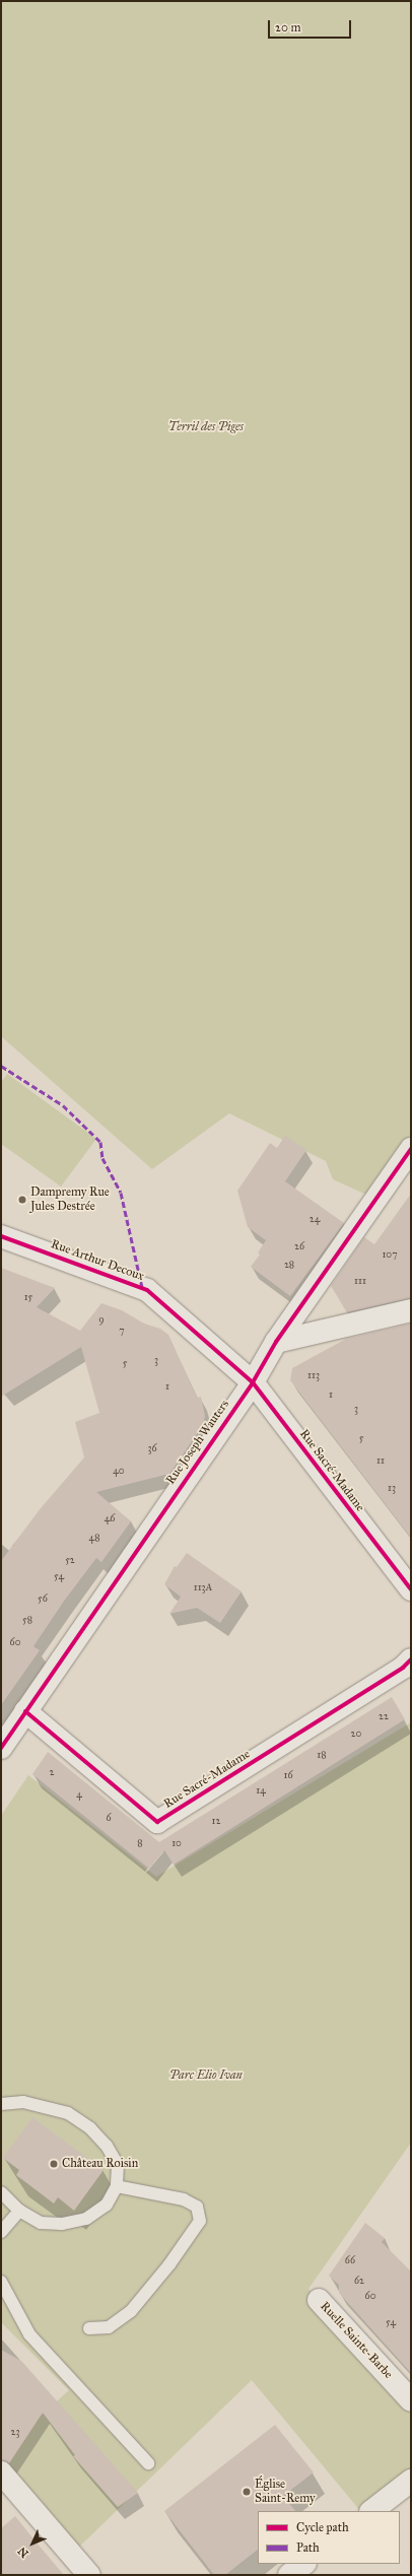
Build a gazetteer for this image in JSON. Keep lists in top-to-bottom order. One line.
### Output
{"streets":{"street":["Rue Arthur Decoux","Rue Joseph Wauters","Rue Sacré-Madame","Ruelle Sainte-Barbe"]},"crossings":[["Rue Arthur Decoux","Rue Joseph Wauters"],["Rue Arthur Decoux","Rue Sacré-Madame"],["Rue Joseph Wauters","Rue Sacré-Madame"]],"parks":["Terril des Piges","Parc Elio Ivan"],"places":["Dampremy Rue Jules Destrée","Château Roisin","Église Saint-Remy"],"house_numbers":["24","26","107","28","111","15","9","7","3","5","113","1","1","3","5","36","11","40","13","46","48","52","54","113A","56","58","60","22","20","18","2","16","14","4","6","12","8","10","66","62","60","54","23"],"legend":["Cycle path","Path"],"scale_bar":"20 m","north":"bottom left"}
